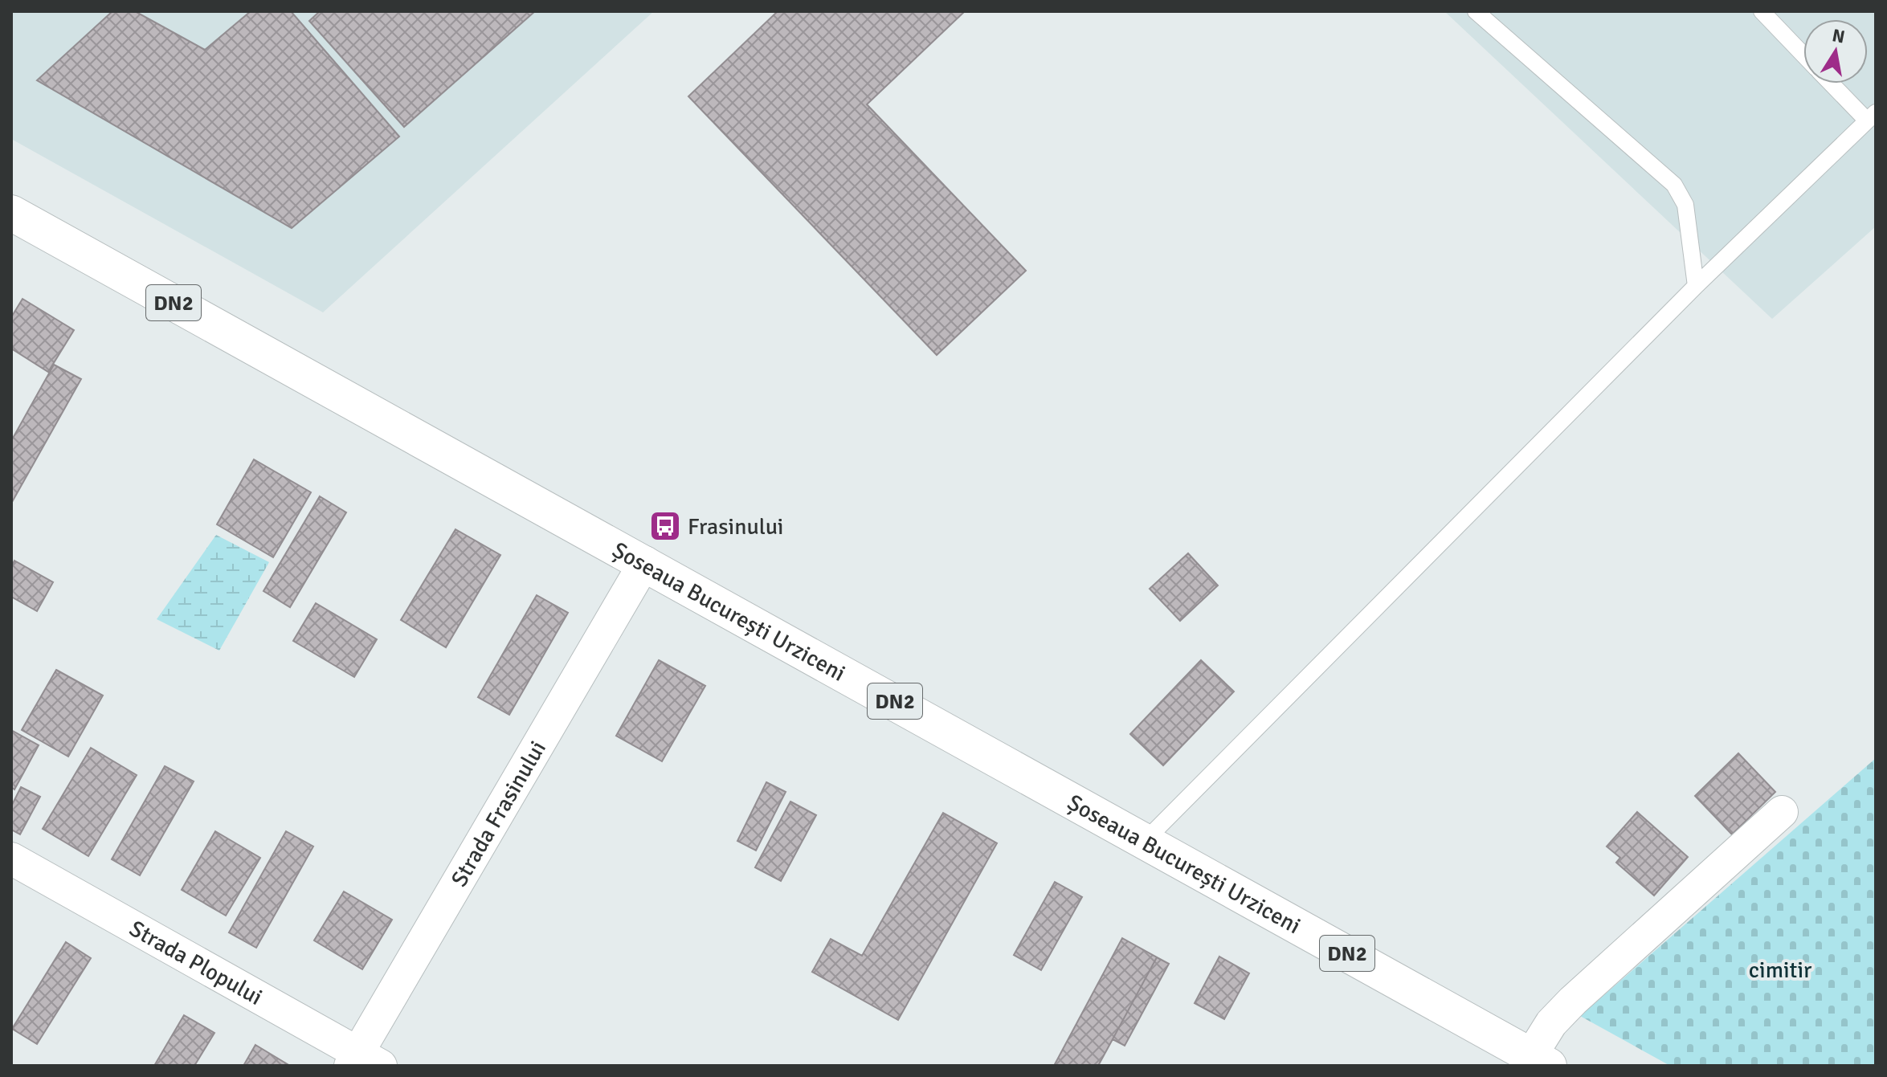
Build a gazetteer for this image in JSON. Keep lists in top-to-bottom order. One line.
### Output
{"streets":{"highway":["DN2","Șoseaua București Urziceni"],"street":["Strada Frasinului","Strada Plopului"]},"crossings":[["Șoseaua București Urziceni","Strada Frasinului"],["Strada Frasinului","Strada Plopului"]],"parks":["cimitir"],"places":{"bus stop":["Frasinului"]},"north":"top"}
